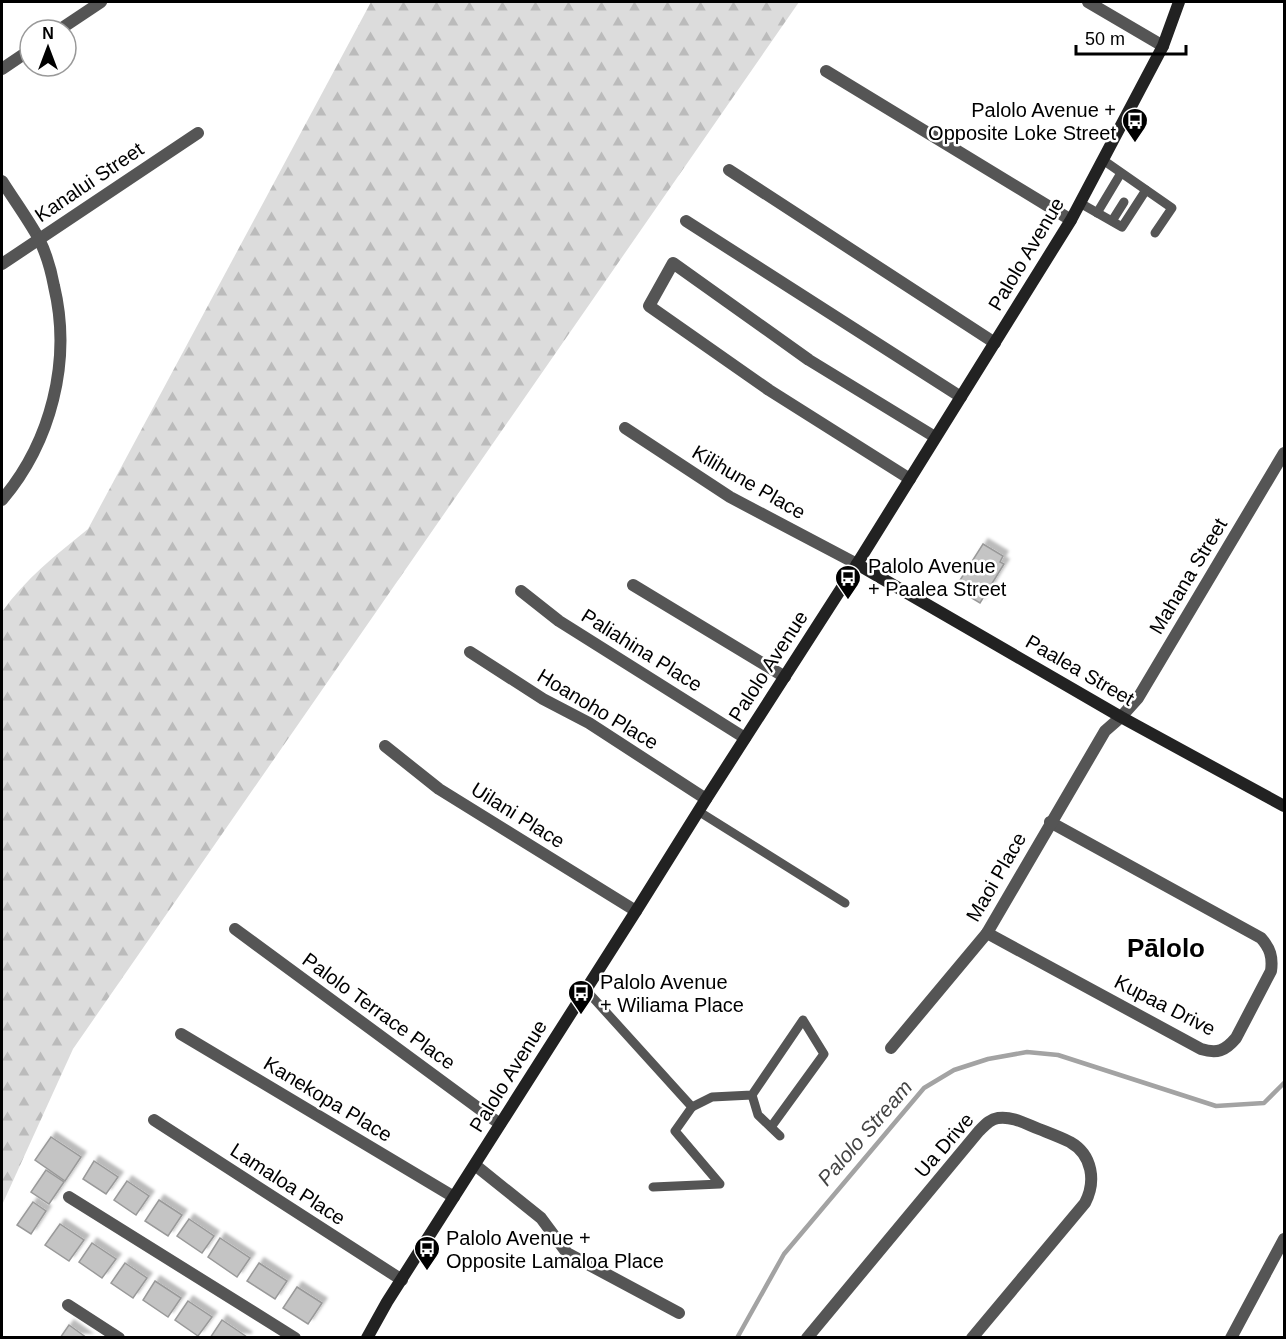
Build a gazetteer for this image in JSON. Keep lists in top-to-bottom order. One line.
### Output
{"streets":{"street":["Kanalui Street","Palolo Avenue","Kilihune Place","Mahana Street","Paliahina Place","Paalea Street","Hoanoho Place","Uilani Place","Maoi Place","Kupaa Drive","Palolo Terrace Place","Kanekopa Place","Ua Drive","Lamaloa Place"]},"crossings":[["Palolo Avenue","Kilihune Place"],["Palolo Avenue","Paliahina Place"],["Palolo Avenue","Paalea Street"],["Palolo Avenue","Hoanoho Place"],["Palolo Avenue","Uilani Place"],["Palolo Avenue","Palolo Terrace Place"],["Palolo Avenue","Kanekopa Place"],["Palolo Avenue","Lamaloa Place"],["Kilihune Place","Paalea Street"],["Mahana Street","Paalea Street"],["Mahana Street","Maoi Place"],["Paalea Street","Maoi Place"],["Maoi Place","Kupaa Drive"]],"districts":["Pālolo"],"water":["Palolo Stream"],"places":{"bus stop":["Palolo Avenue + Opposite Loke Street","Palolo Avenue + Paalea Street","Palolo Avenue + Wiliama Place","Palolo Avenue + Opposite Lamaloa Place"]},"scale_bar":"50 m","north":"top"}
